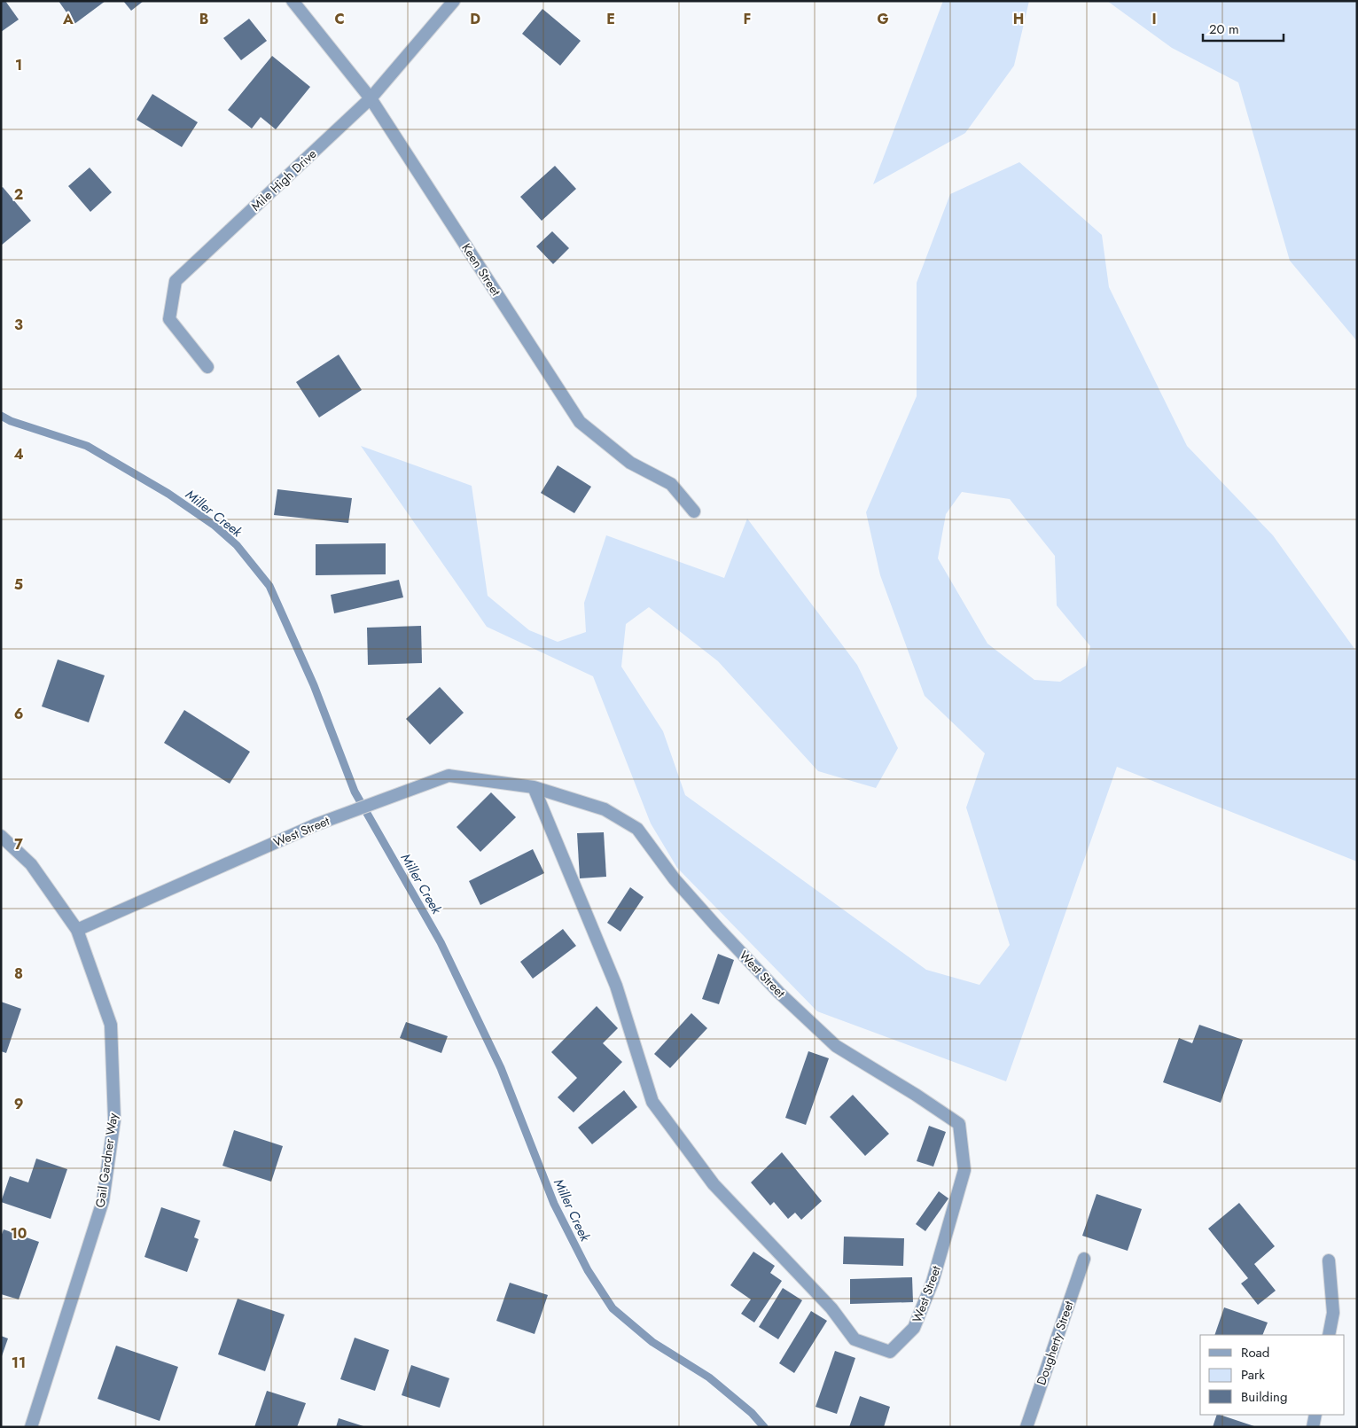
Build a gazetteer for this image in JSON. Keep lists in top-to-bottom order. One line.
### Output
{"streets":{"street":["Mile High Drive","Keen Street","West Street","Gail Gardner Way","Dougherty Street"]},"crossings":[["Mile High Drive","Keen Street"],["West Street","Gail Gardner Way"]],"water":["Miller Creek"],"legend":["Road","Park","Building"],"scale_bar":"20 m","grid":{"columns":["A","B","C","D","E","F","G","H","I"],"rows":["1","2","3","4","5","6","7","8","9","10","11"]}}
